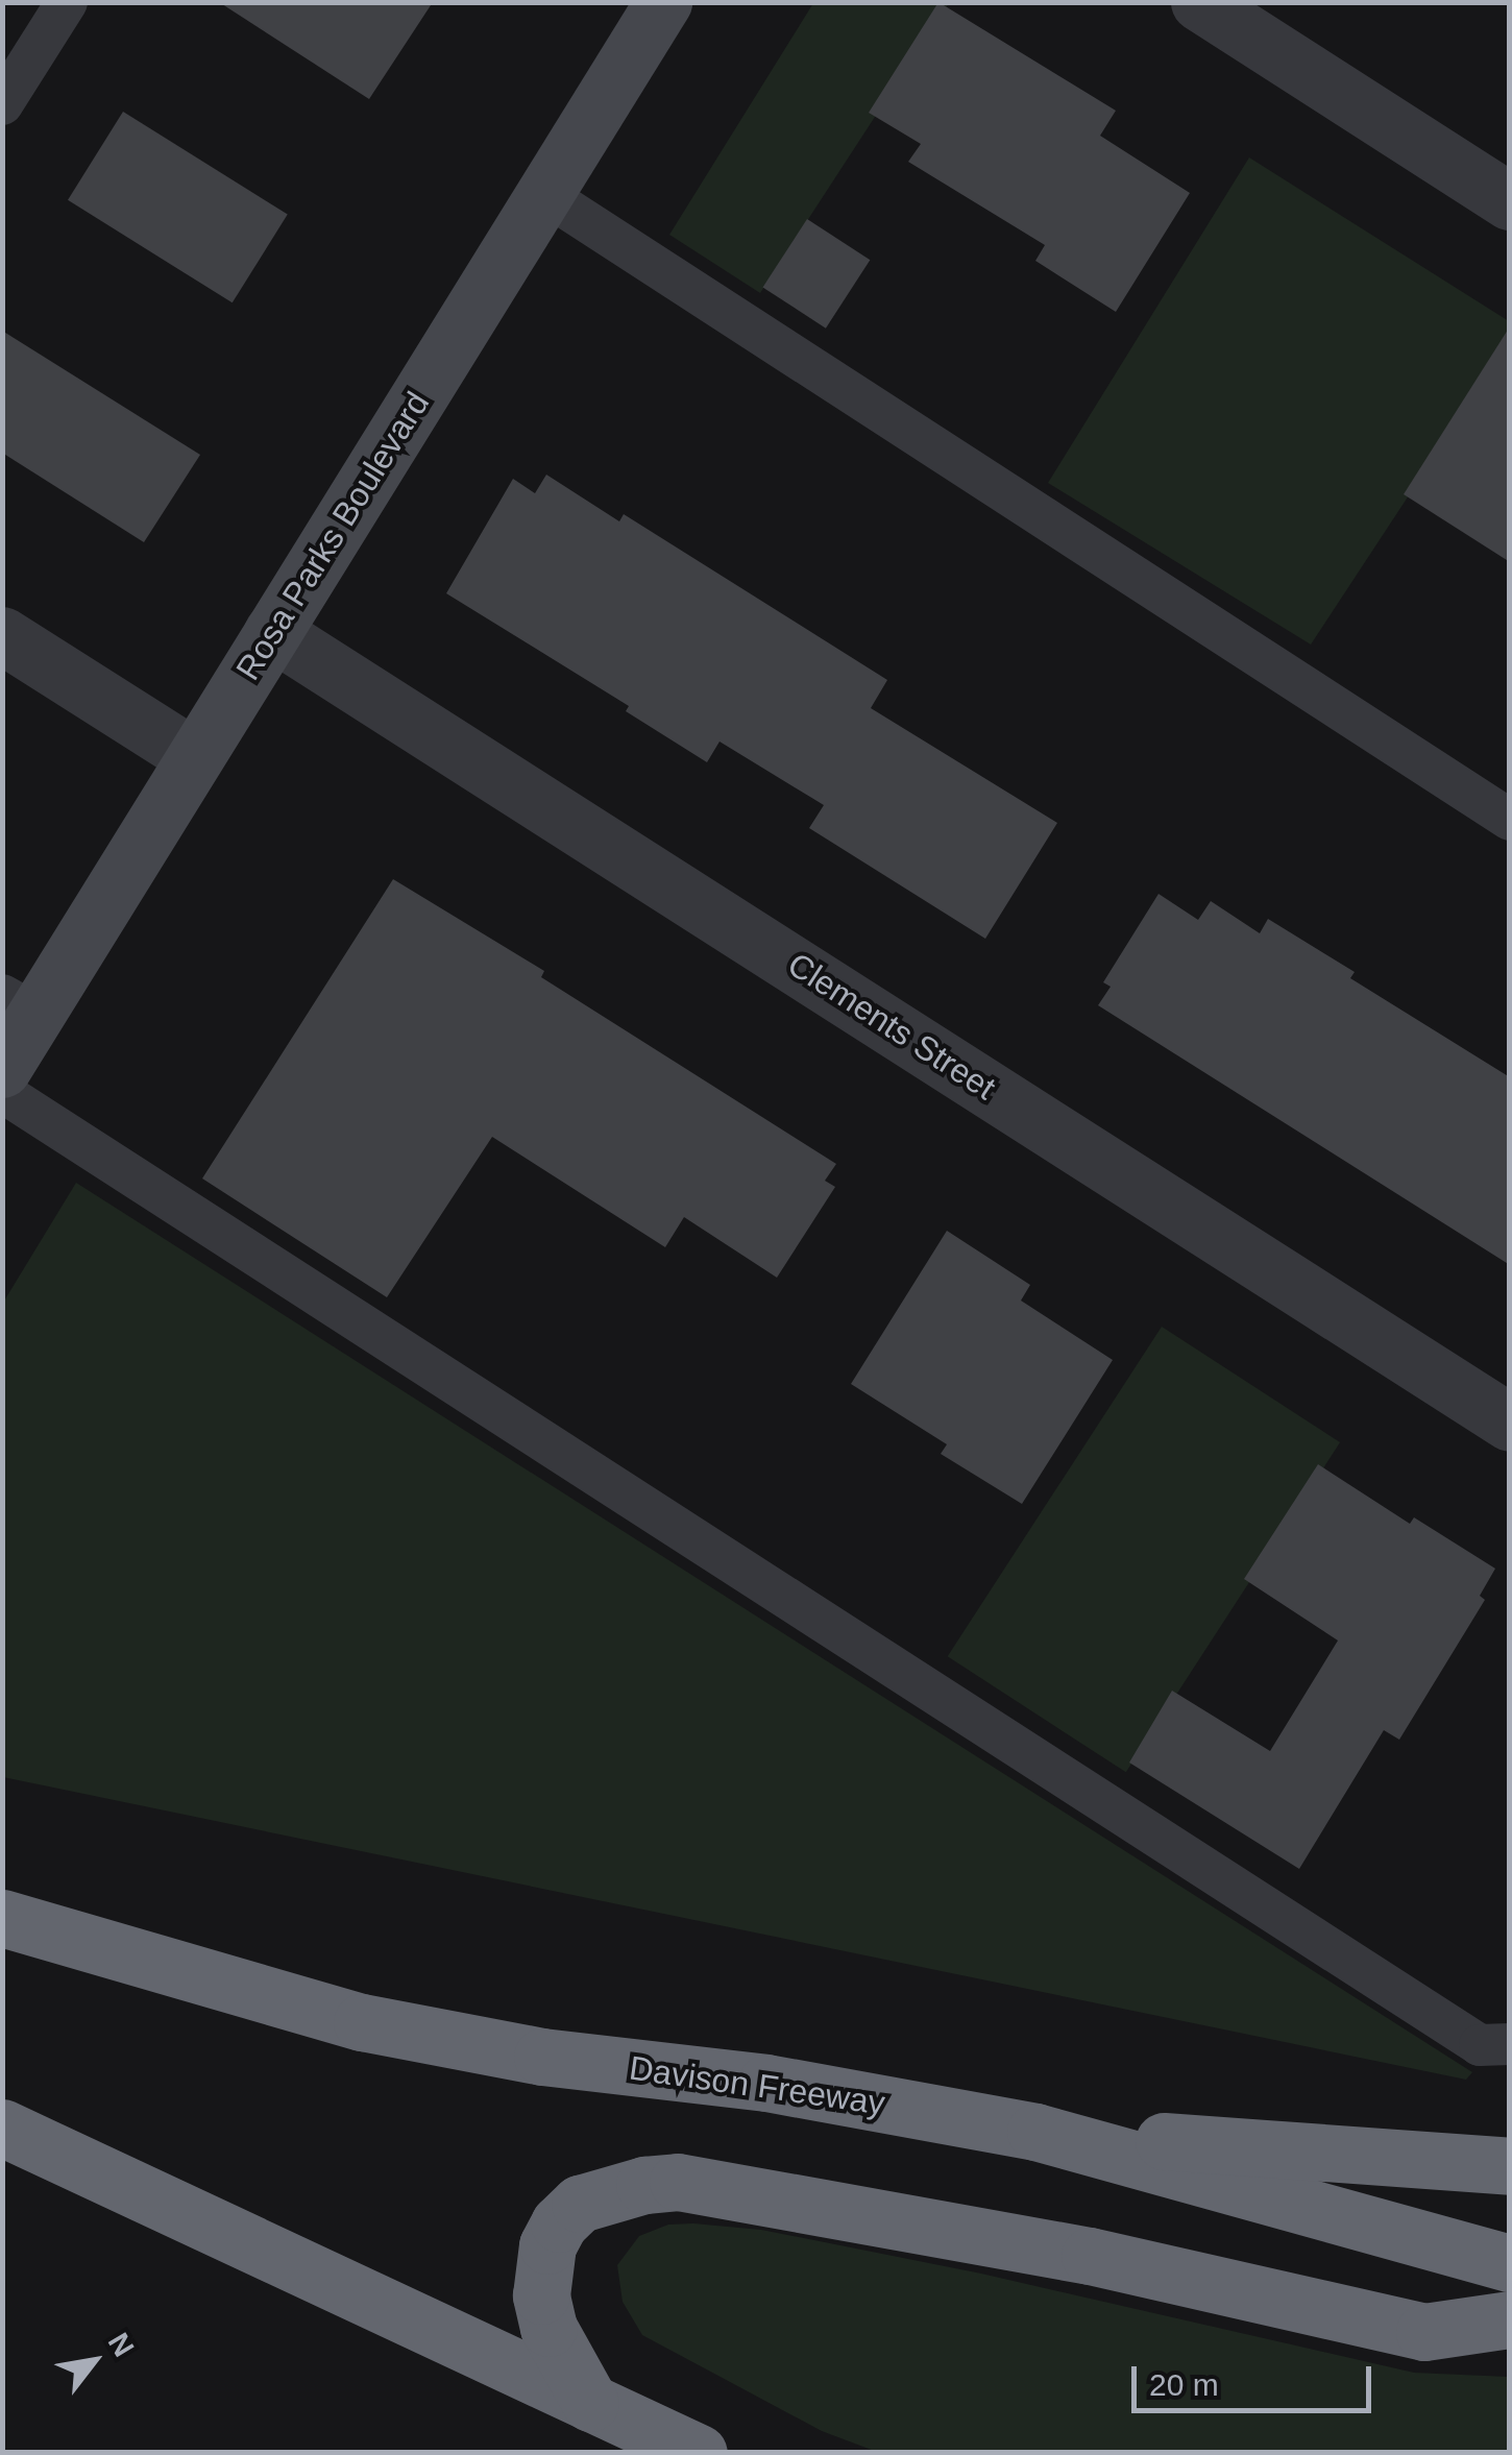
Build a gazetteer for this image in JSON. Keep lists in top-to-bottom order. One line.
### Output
{"streets":{"highway":["Davison Freeway"],"street":["Rosa Parks Boulevard","Clements Street"]},"crossings":[["Rosa Parks Boulevard","Clements Street"]],"scale_bar":"20 m","north":"top right"}
